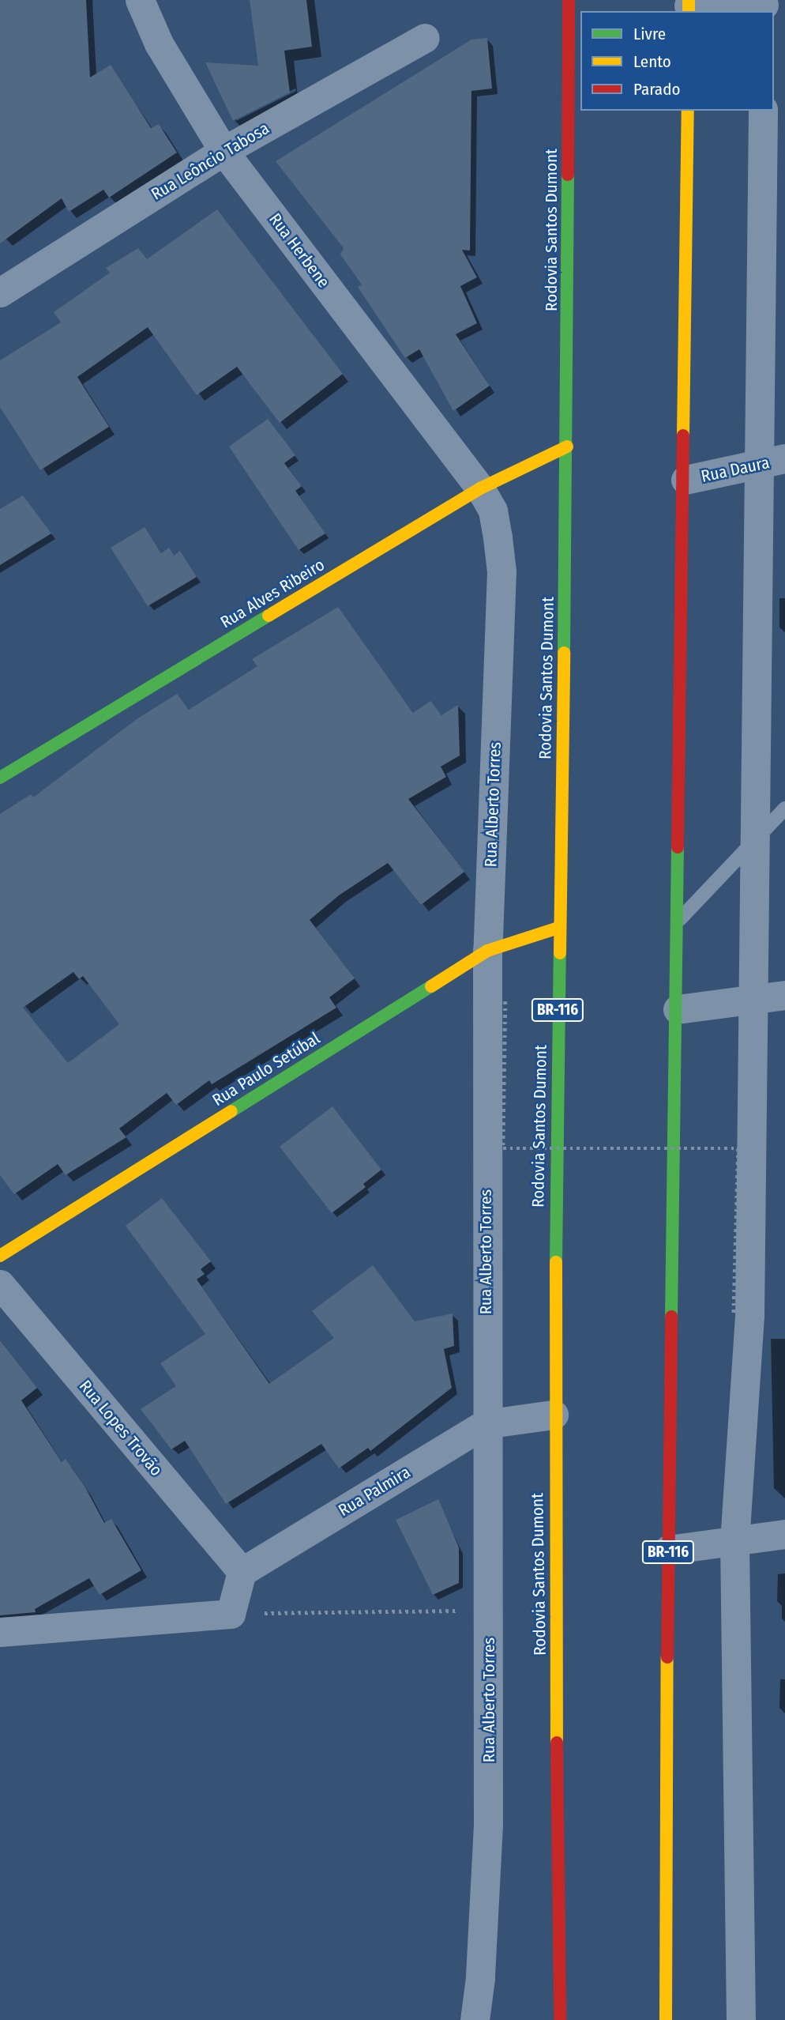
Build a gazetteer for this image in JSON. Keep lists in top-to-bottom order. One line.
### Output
{"streets":{"main road":["Rodovia Santos Dumont","Rua Alves Ribeiro","BR-116","Rua Paulo Setúbal"],"street":["Rua Leôncio Tabosa","Rua Herbene","Rua Daura","Rua Alberto Torres","Rua Lopes Trovão","Rua Palmira"]},"crossings":[["Rua Leôncio Tabosa","Rua Herbene"],["Rodovia Santos Dumont","Rua Alves Ribeiro"],["Rodovia Santos Dumont","Rua Paulo Setúbal"],["Rodovia Santos Dumont","Rua Palmira"],["Rua Herbene","Rua Alves Ribeiro"],["Rua Herbene","Rua Alberto Torres"],["Rua Daura","BR-116"],["Rua Alves Ribeiro","Rua Alberto Torres"],["Rua Alberto Torres","Rua Paulo Setúbal"],["Rua Alberto Torres","Rua Palmira"],["Rua Lopes Trovão","Rua Palmira"]],"legend":["Livre","Lento","Parado"]}
